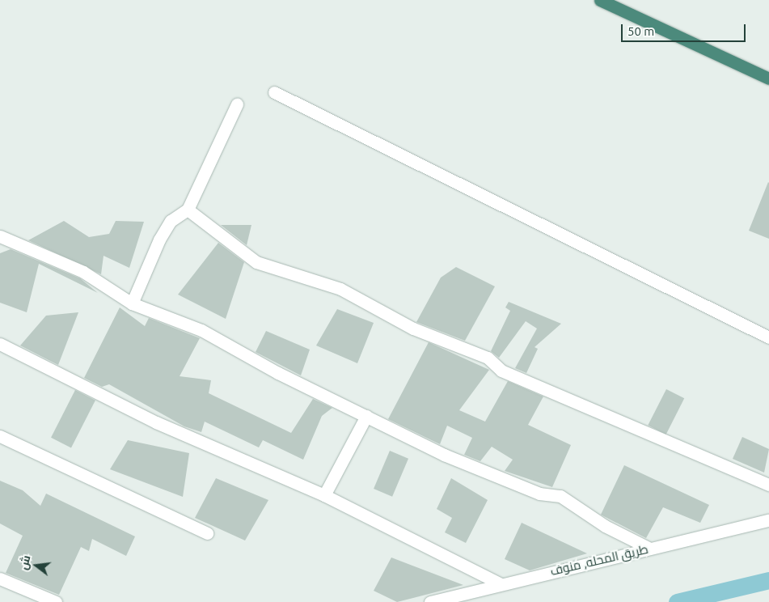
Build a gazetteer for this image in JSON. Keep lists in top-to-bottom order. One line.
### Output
{"streets":{"street":["طريق المحله, منوف"]},"scale_bar":"50 m","north":"left"}
